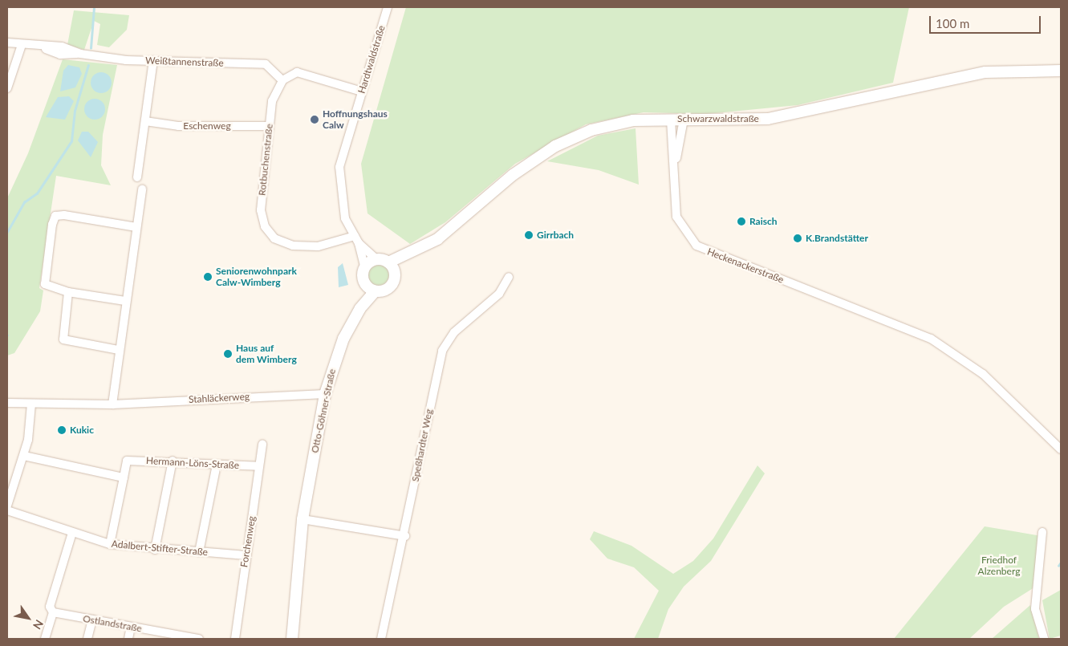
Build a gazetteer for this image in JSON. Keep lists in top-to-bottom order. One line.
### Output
{"streets":{"street":["Hardtwaldstraße","Weißtannenstraße","Schwarzwaldstraße","Eschenweg","Rotbuchenstraße","Heckenackerstraße","Stahläckerweg","Otto-Göhner-Straße","Speßhardter Weg","Hermann-Löns-Straße","Forchenweg","Adalbert-Stifter-Straße","Ostlandstraße"]},"crossings":[["Hardtwaldstraße","Rotbuchenstraße"],["Hardtwaldstraße","Otto-Göhner-Straße"],["Weißtannenstraße","Rotbuchenstraße"],["Schwarzwaldstraße","Heckenackerstraße"],["Eschenweg","Rotbuchenstraße"],["Stahläckerweg","Otto-Göhner-Straße"],["Hermann-Löns-Straße","Forchenweg"],["Hermann-Löns-Straße","Adalbert-Stifter-Straße"],["Forchenweg","Adalbert-Stifter-Straße"]],"parks":["Friedhof Alzenberg"],"places":["Hoffnungshaus Calw","Raisch","Girrbach","K.Brandstätter","Seniorenwohnpark Calw-Wimberg","Haus auf dem Wimberg","Kukic"],"scale_bar":"100 m","north":"bottom right"}
